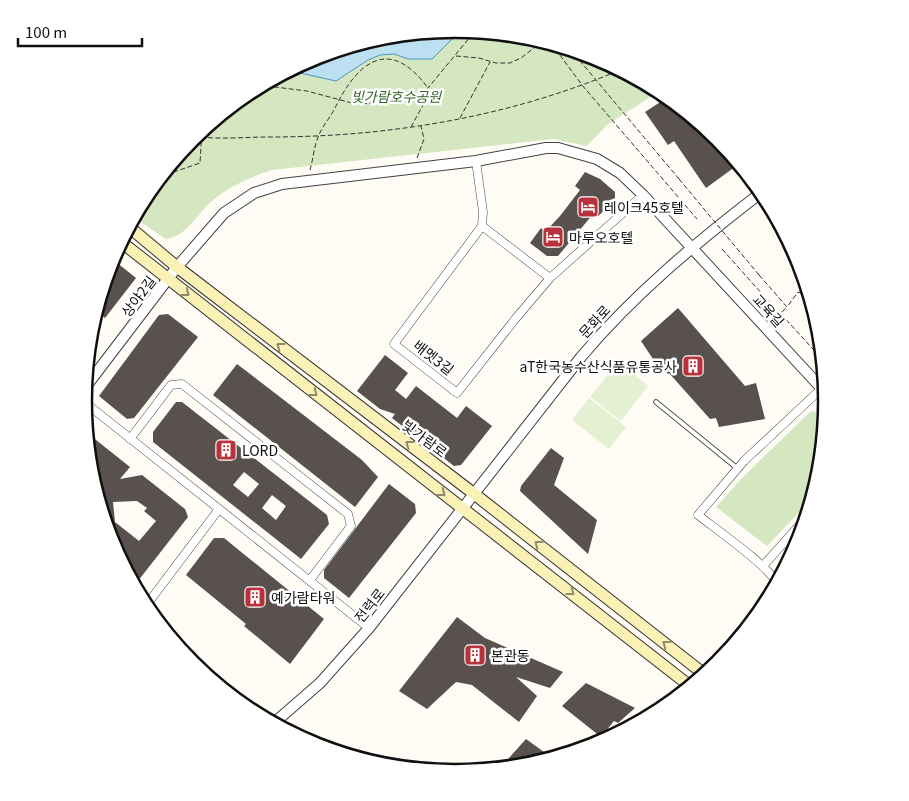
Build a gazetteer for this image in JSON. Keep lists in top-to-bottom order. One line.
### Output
{"streets":{"main road":["빛가람로"],"street":["상야2길","교육길","문화로","배멧3길","전력로"]},"crossings":[["상야2길","빛가람로"],["교육길","문화로"],["문화로","빛가람로"],["문화로","전력로"],["빛가람로","전력로"]],"parks":["빛가람호수공원"],"places":{"hotel":["레이크45호텔","마루오호텔"],"building":["aT한국농수산식품유통공사","LORD","예가람타워","본관동"]},"scale_bar":"100 m"}
